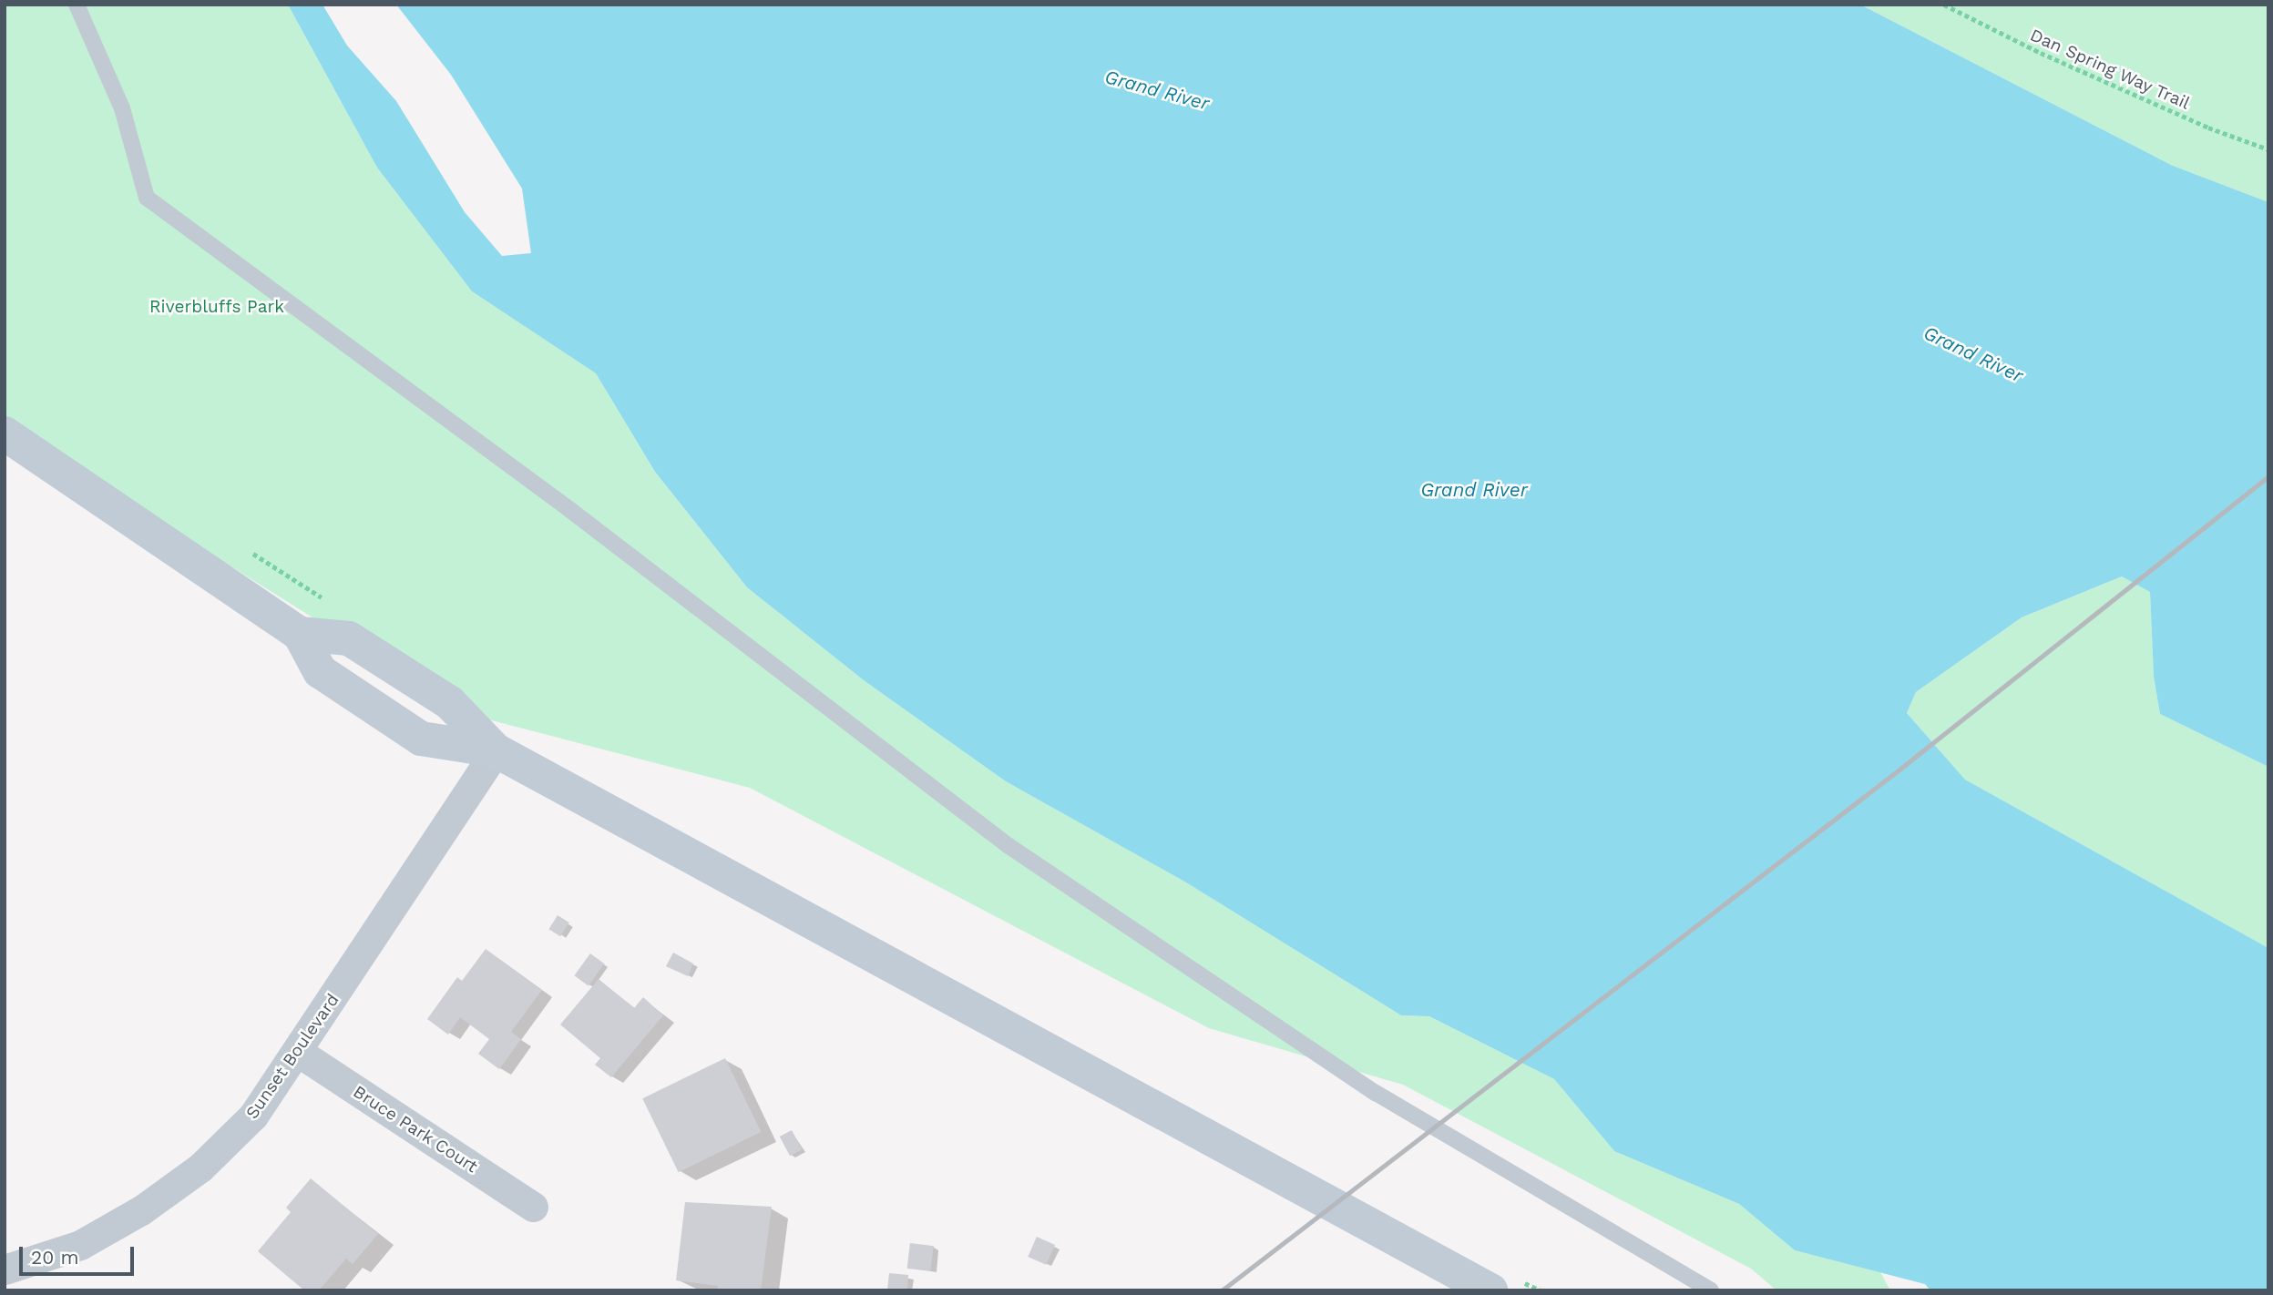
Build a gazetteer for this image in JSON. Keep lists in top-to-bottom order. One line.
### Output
{"streets":{"street":["Sunset Boulevard","Bruce Park Court"],"path":["Dan Spring Way Trail"]},"crossings":[["Sunset Boulevard","Bruce Park Court"]],"water":["Grand River"],"parks":["Riverbluffs Park"],"scale_bar":"20 m"}
